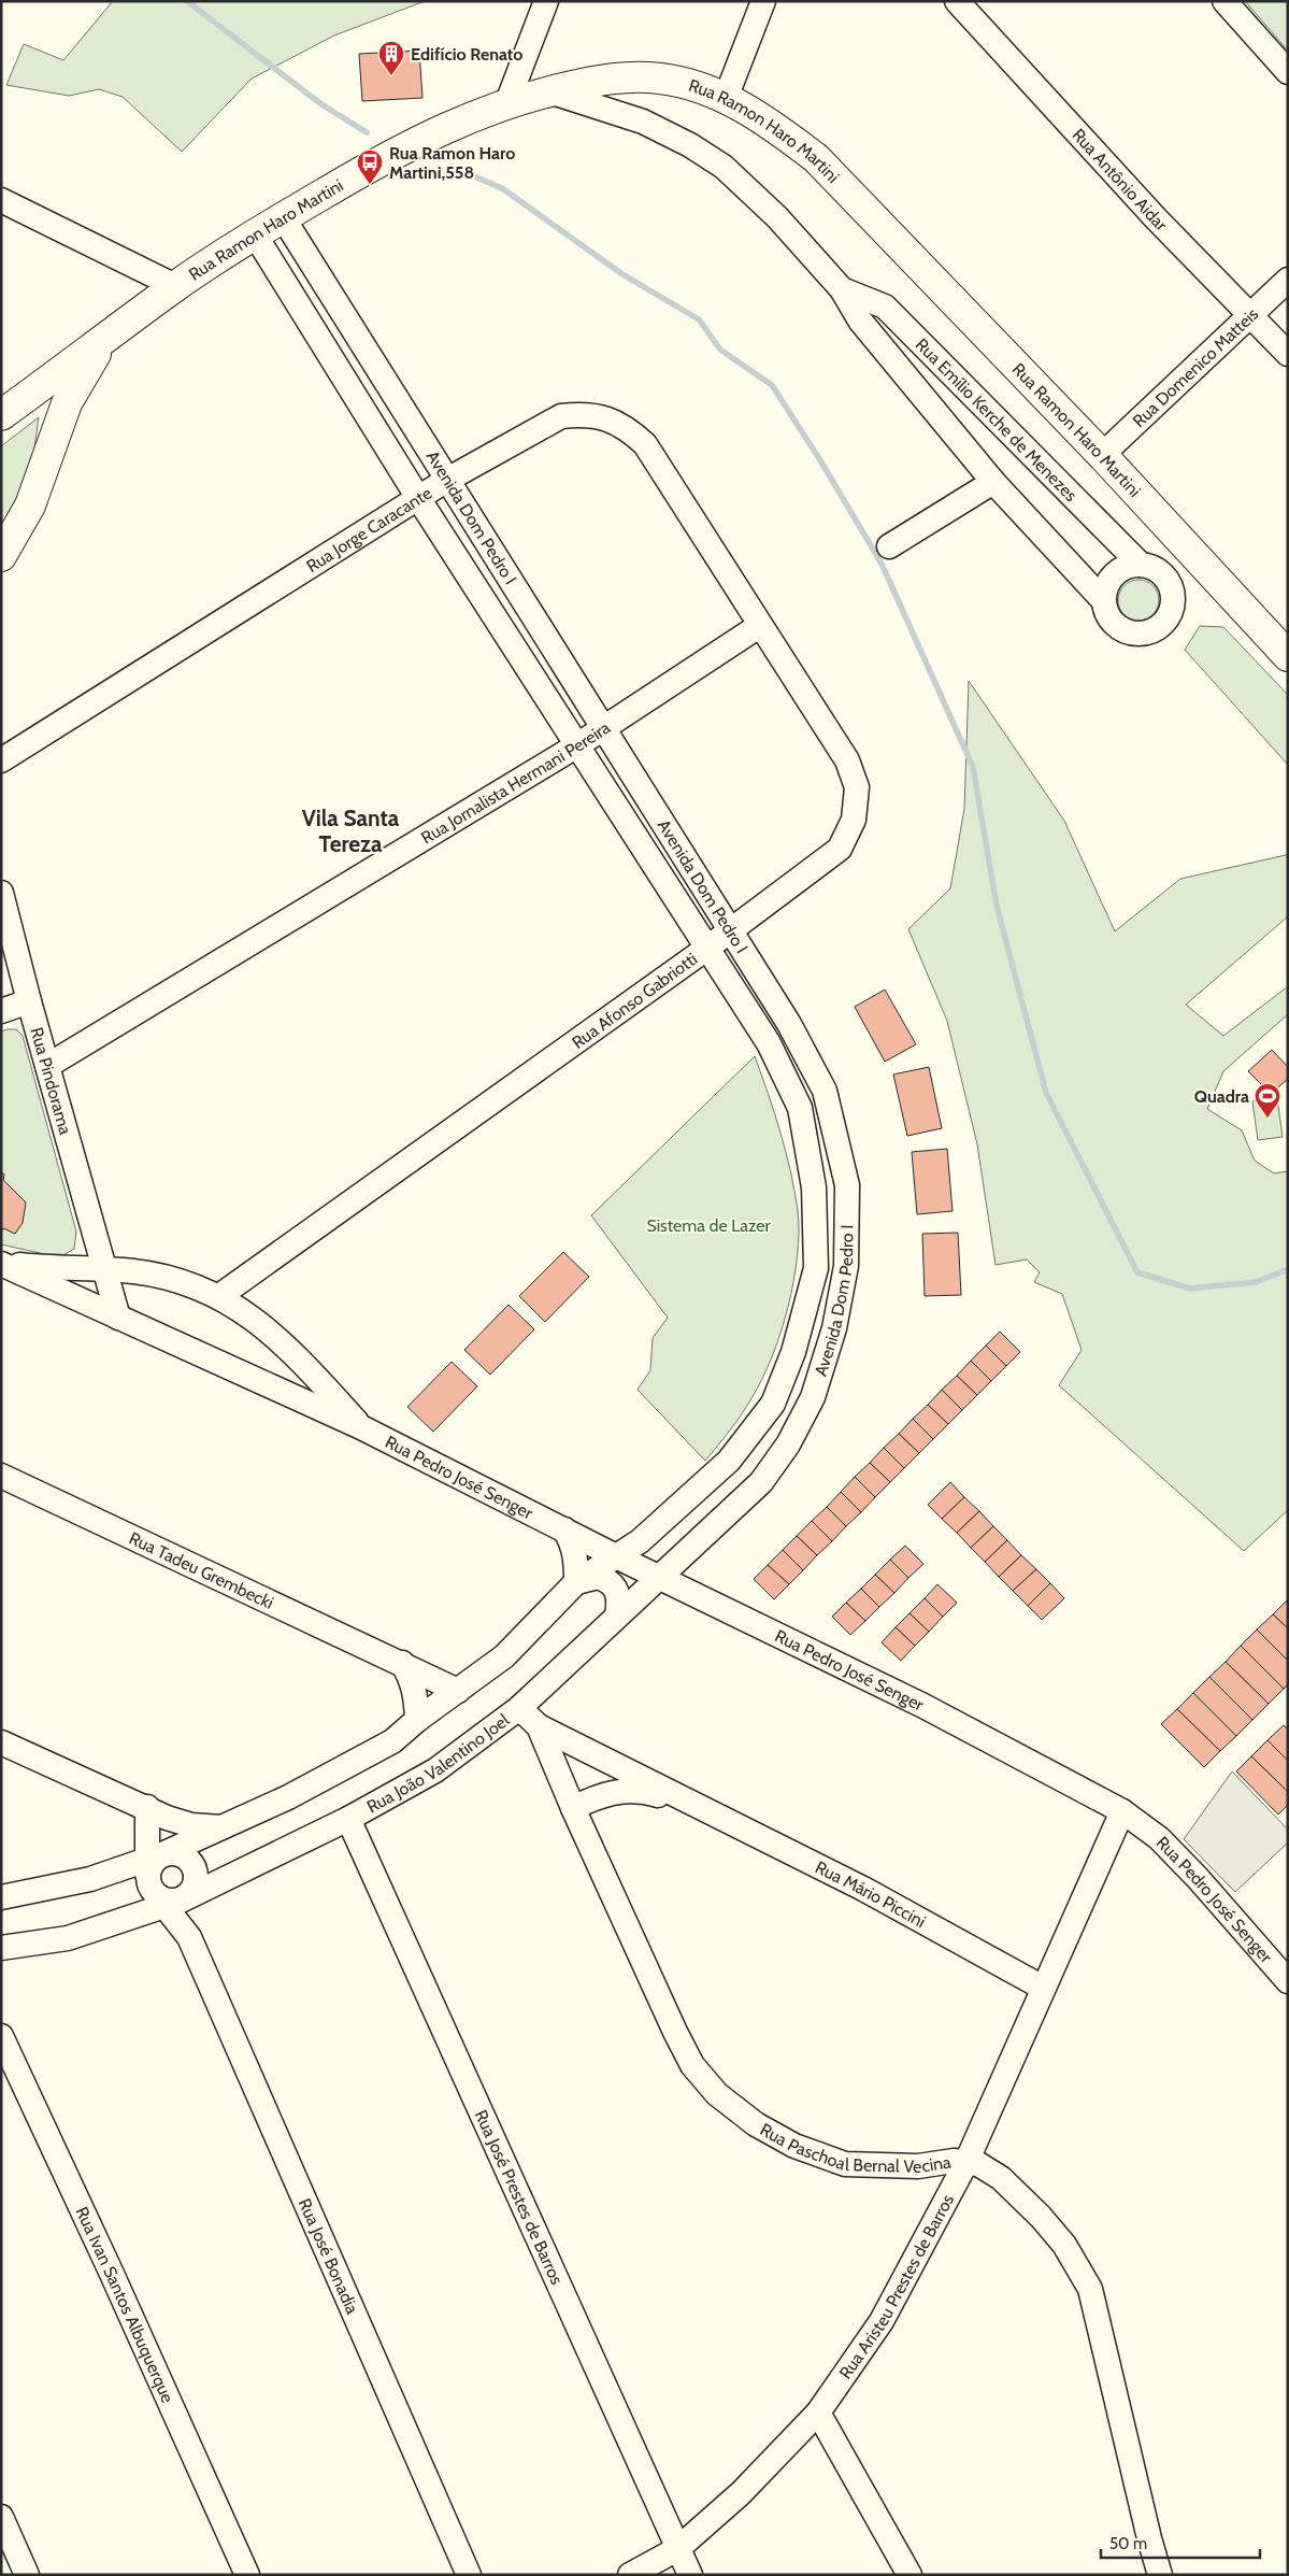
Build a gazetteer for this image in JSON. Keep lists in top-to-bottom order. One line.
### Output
{"streets":{"main road":["Rua Ramon Haro Martini"],"street":["Rua Antônio Aidar","Rua Domenico Matteis","Rua Emílio Kerche de Menezes","Avenida Dom Pedro I","Rua Jorge Caracante","Rua Jornalista Hermani Pereira","Rua Afonso Gabriotti","Rua Pindorama","Rua Pedro José Senger","Rua Tadeu Grembecki","Rua João Valentino Joel","Rua Mário Piccini","Rua Paschoal Bernal Vecina","Rua José Prestes de Barros","Rua José Bonadia","Rua Aristeu Prestes de Barros","Rua Ivan Santos Albuquerque"]},"crossings":[["Rua Ramon Haro Martini","Rua Domenico Matteis"],["Rua Ramon Haro Martini","Rua Emílio Kerche de Menezes"],["Rua Ramon Haro Martini","Avenida Dom Pedro I"],["Rua Antônio Aidar","Rua Domenico Matteis"],["Avenida Dom Pedro I","Rua Jorge Caracante"],["Avenida Dom Pedro I","Rua Jornalista Hermani Pereira"],["Avenida Dom Pedro I","Rua Afonso Gabriotti"],["Avenida Dom Pedro I","Rua Pedro José Senger"],["Avenida Dom Pedro I","Rua João Valentino Joel"],["Rua Jorge Caracante","Rua Jornalista Hermani Pereira"],["Rua Jorge Caracante","Rua Afonso Gabriotti"],["Rua Jornalista Hermani Pereira","Rua Afonso Gabriotti"],["Rua Jornalista Hermani Pereira","Rua Pindorama"],["Rua Afonso Gabriotti","Rua Pedro José Senger"],["Rua Pindorama","Rua Pedro José Senger"],["Rua Pedro José Senger","Rua João Valentino Joel"],["Rua Pedro José Senger","Rua Aristeu Prestes de Barros"],["Rua João Valentino Joel","Rua Paschoal Bernal Vecina"],["Rua João Valentino Joel","Rua José Prestes de Barros"],["Rua João Valentino Joel","Rua José Bonadia"],["Rua Mário Piccini","Rua Paschoal Bernal Vecina"],["Rua Mário Piccini","Rua Aristeu Prestes de Barros"],["Rua Paschoal Bernal Vecina","Rua Aristeu Prestes de Barros"],["Rua José Prestes de Barros","Rua Aristeu Prestes de Barros"]],"districts":["Vila Santa Tereza"],"parks":["Sistema de Lazer"],"places":{"building":["Edifício Renato"],"bus stop":["Rua Ramon Haro Martini,558"],"sports":["Quadra"]},"scale_bar":"50 m"}
